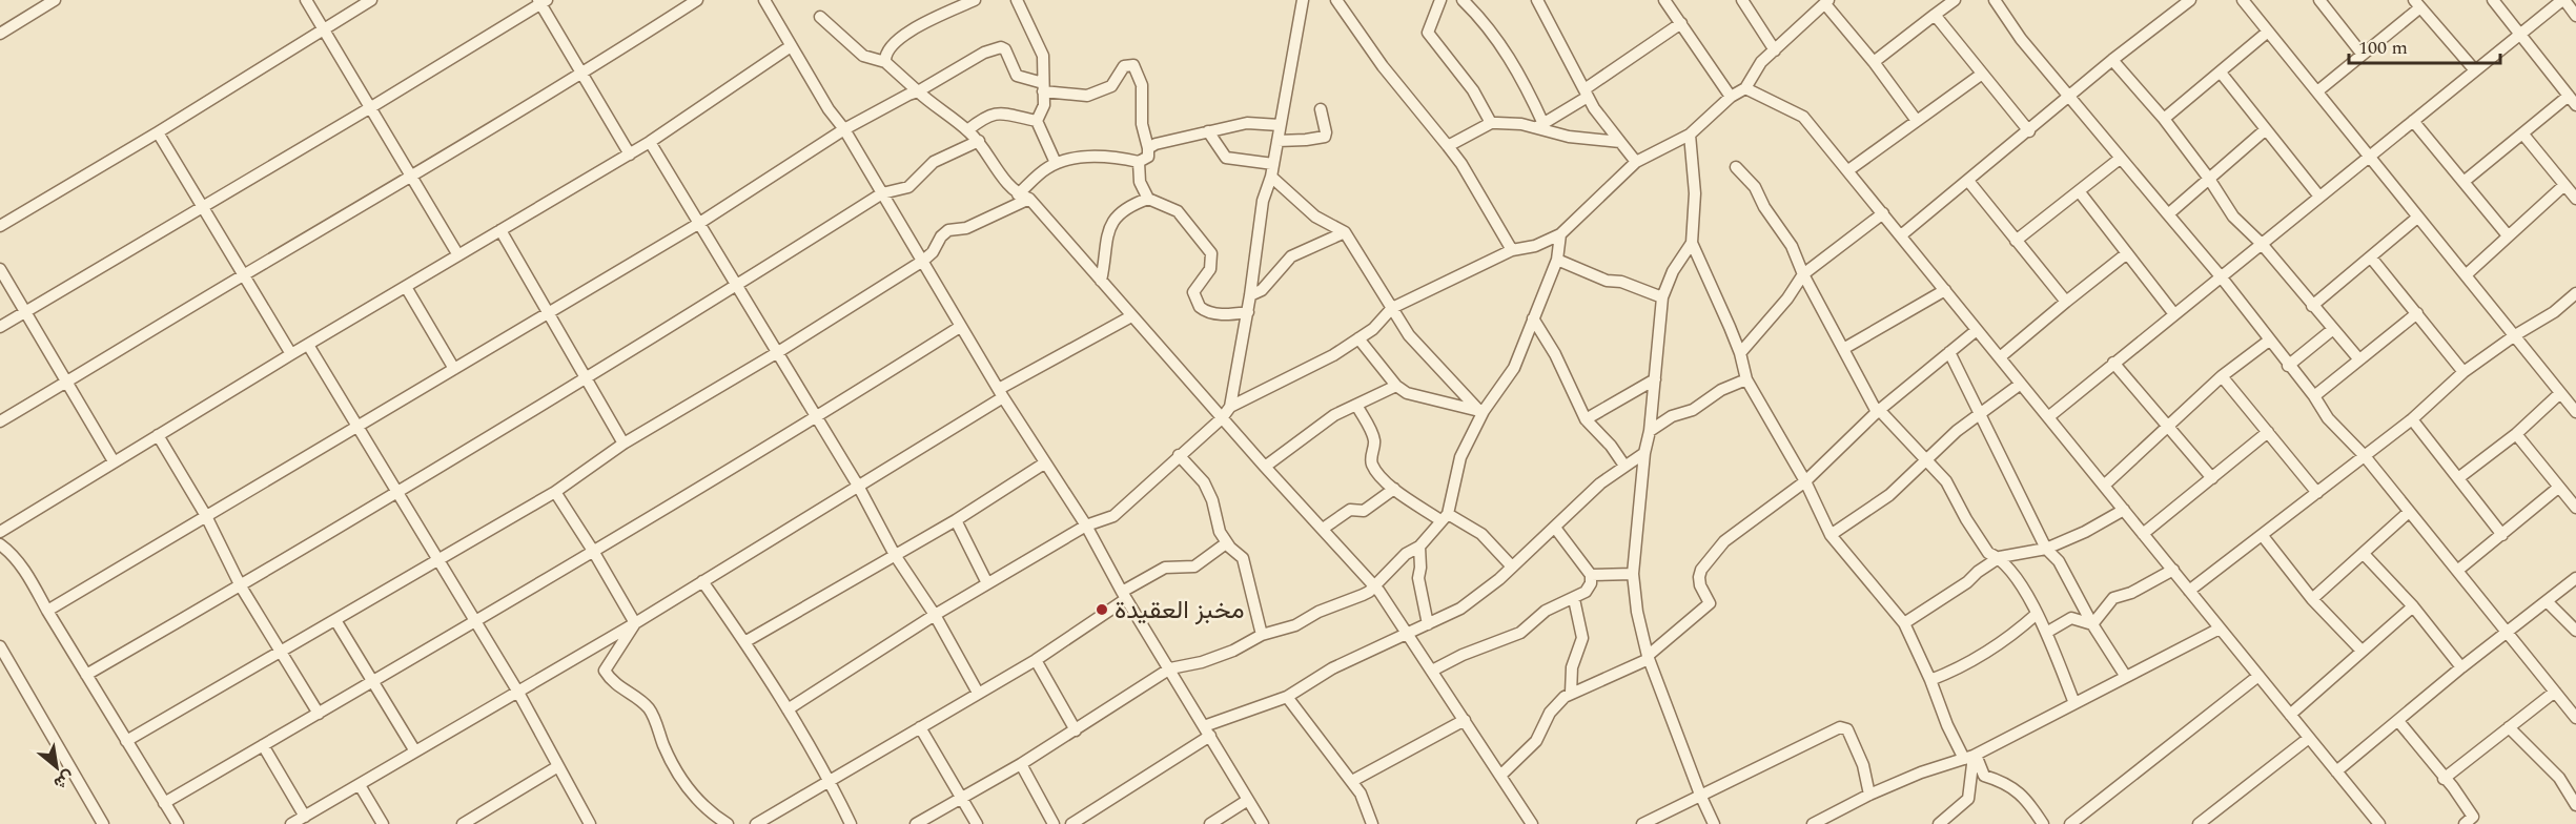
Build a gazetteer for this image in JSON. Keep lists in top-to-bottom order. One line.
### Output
{"places":["مخبز العقيدة"],"scale_bar":"100 m","north":"bottom right"}
